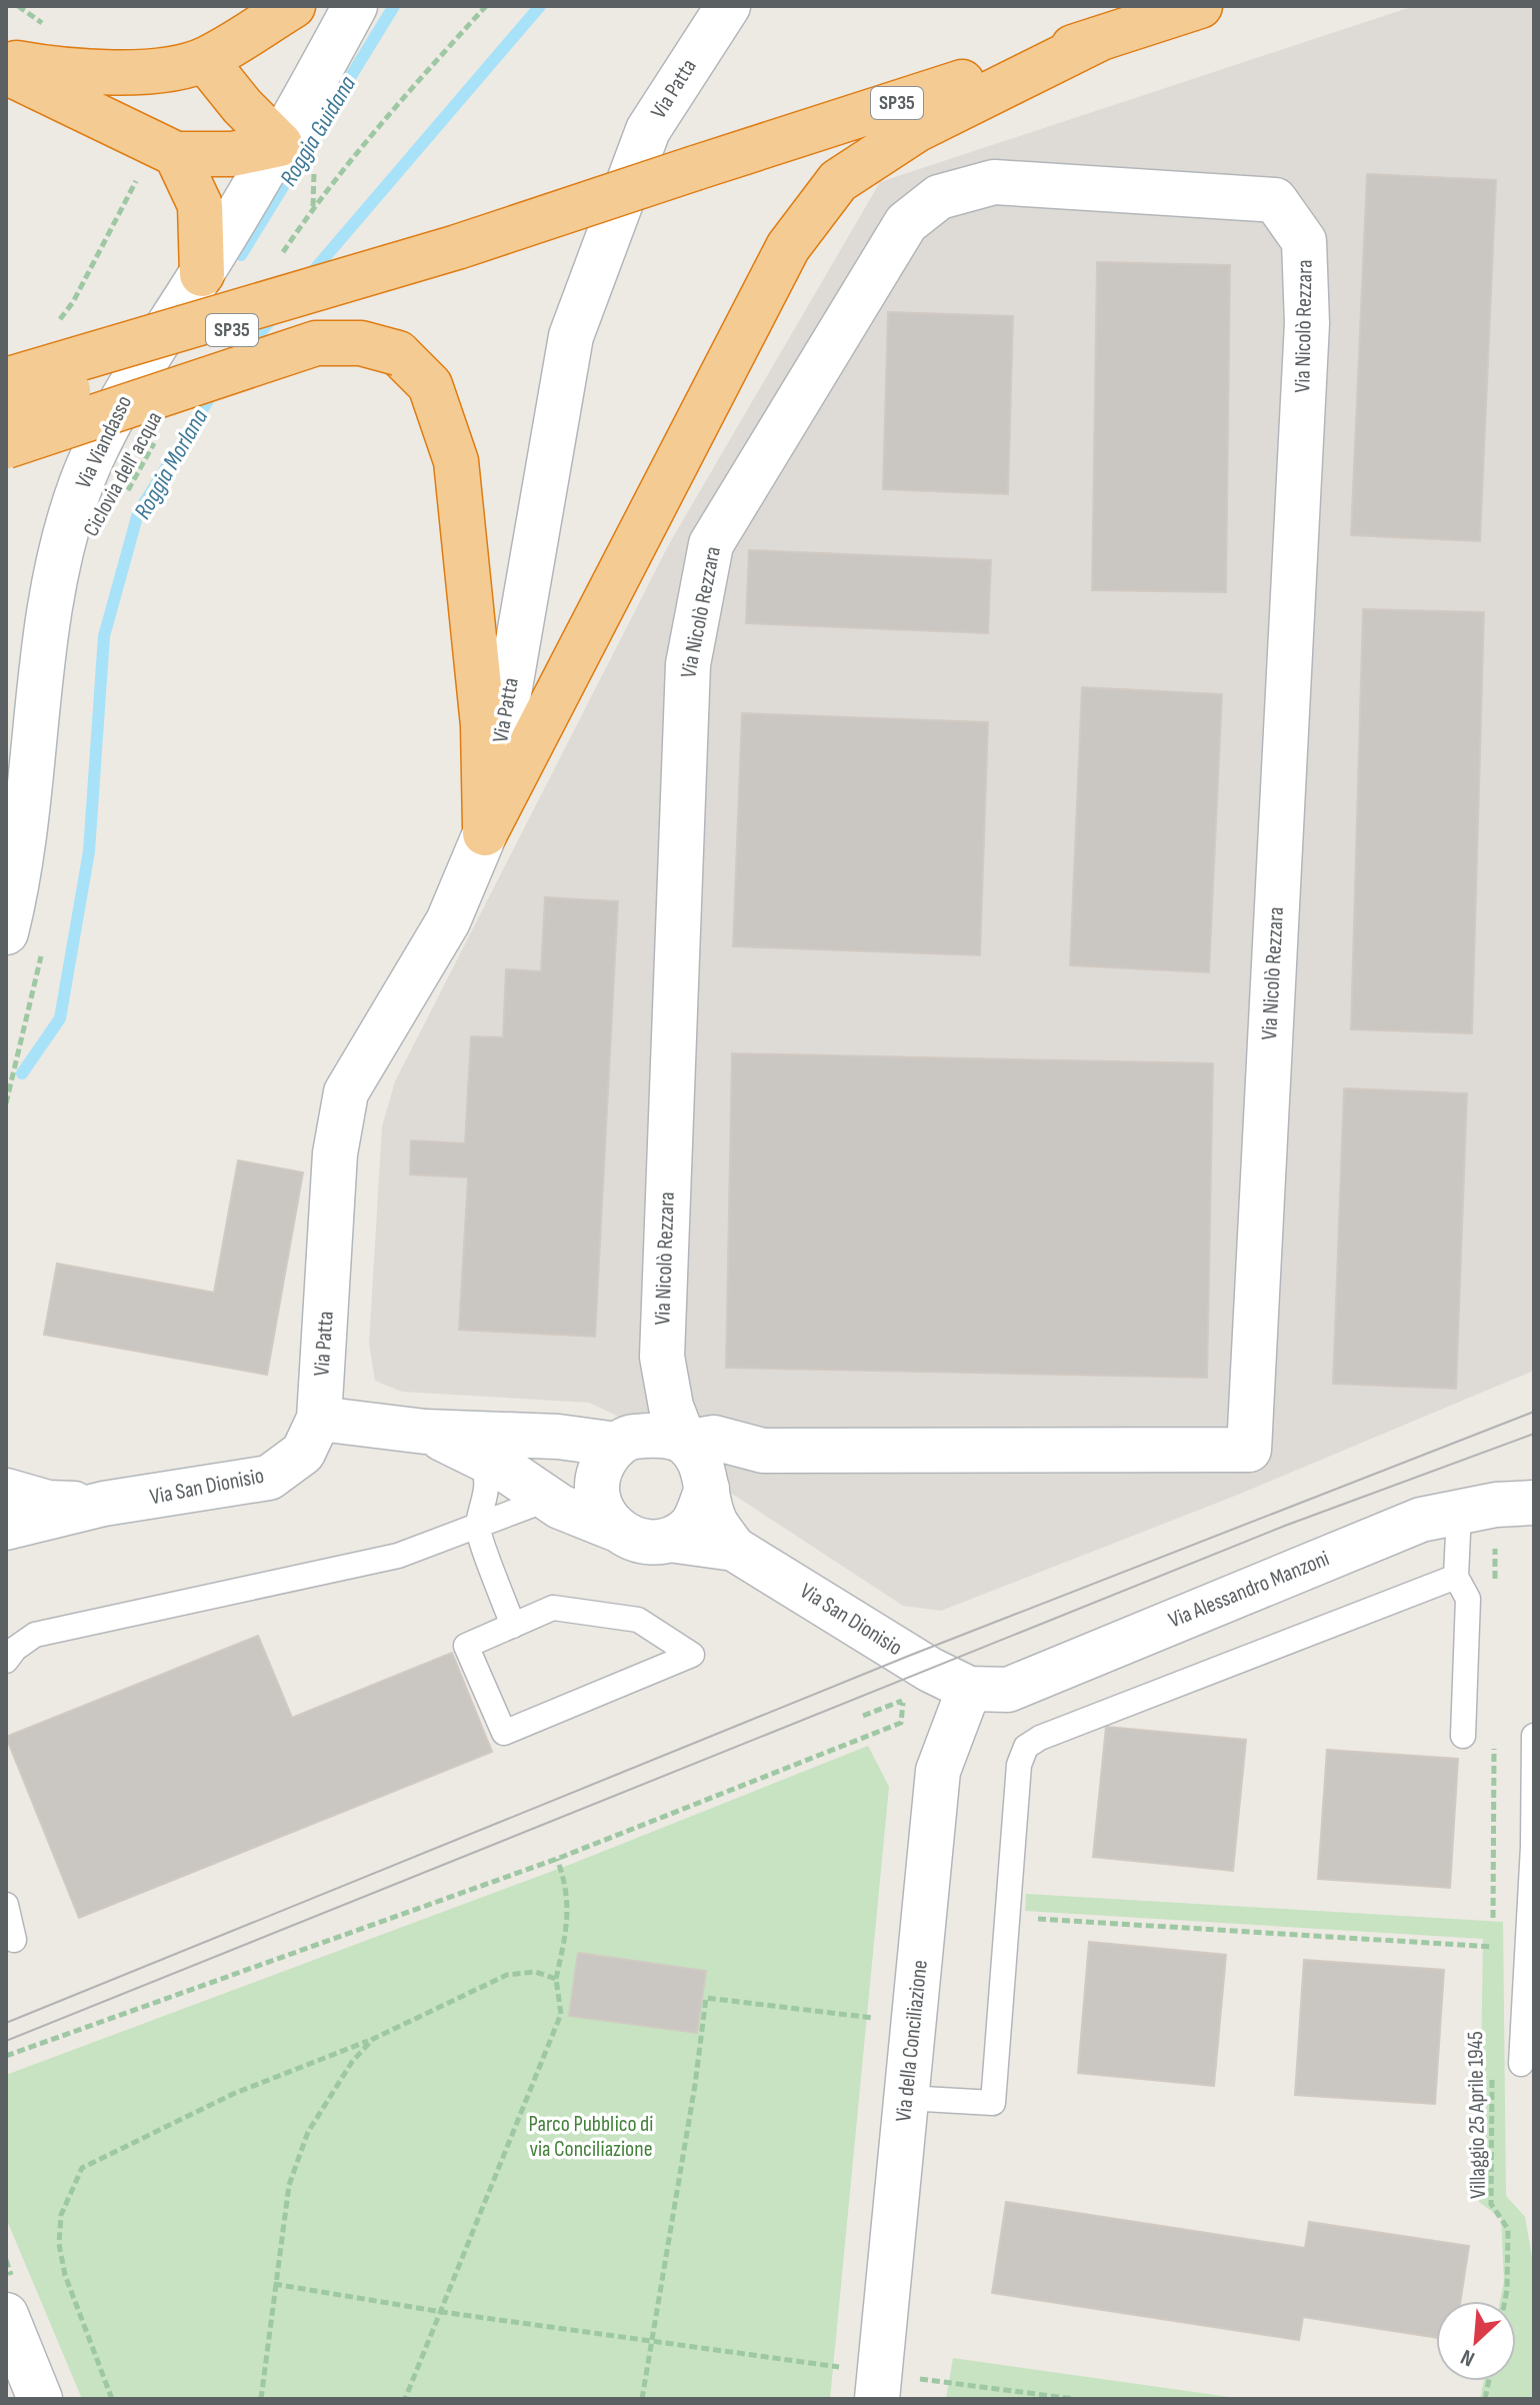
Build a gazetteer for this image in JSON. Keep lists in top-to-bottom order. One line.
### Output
{"streets":{"highway":["SP35"],"street":["Via Patta","Via Nicolò Rezzara","Via Viandasso","Via San Dionisio","Via Alessandro Manzoni","Via della Conciliazione"],"path":["Ciclovia dell' acqua","Villaggio 25 Aprile 1945"]},"crossings":[["Via Patta","Via San Dionisio"],["Via Nicolò Rezzara","Via San Dionisio"],["Via San Dionisio","Via Alessandro Manzoni"],["Via San Dionisio","Via della Conciliazione"],["Via Alessandro Manzoni","Via della Conciliazione"]],"water":["Roggia Guidana","Roggia Morlana"],"parks":["Parco Pubblico di via Conciliazione"],"north":"bottom left"}
